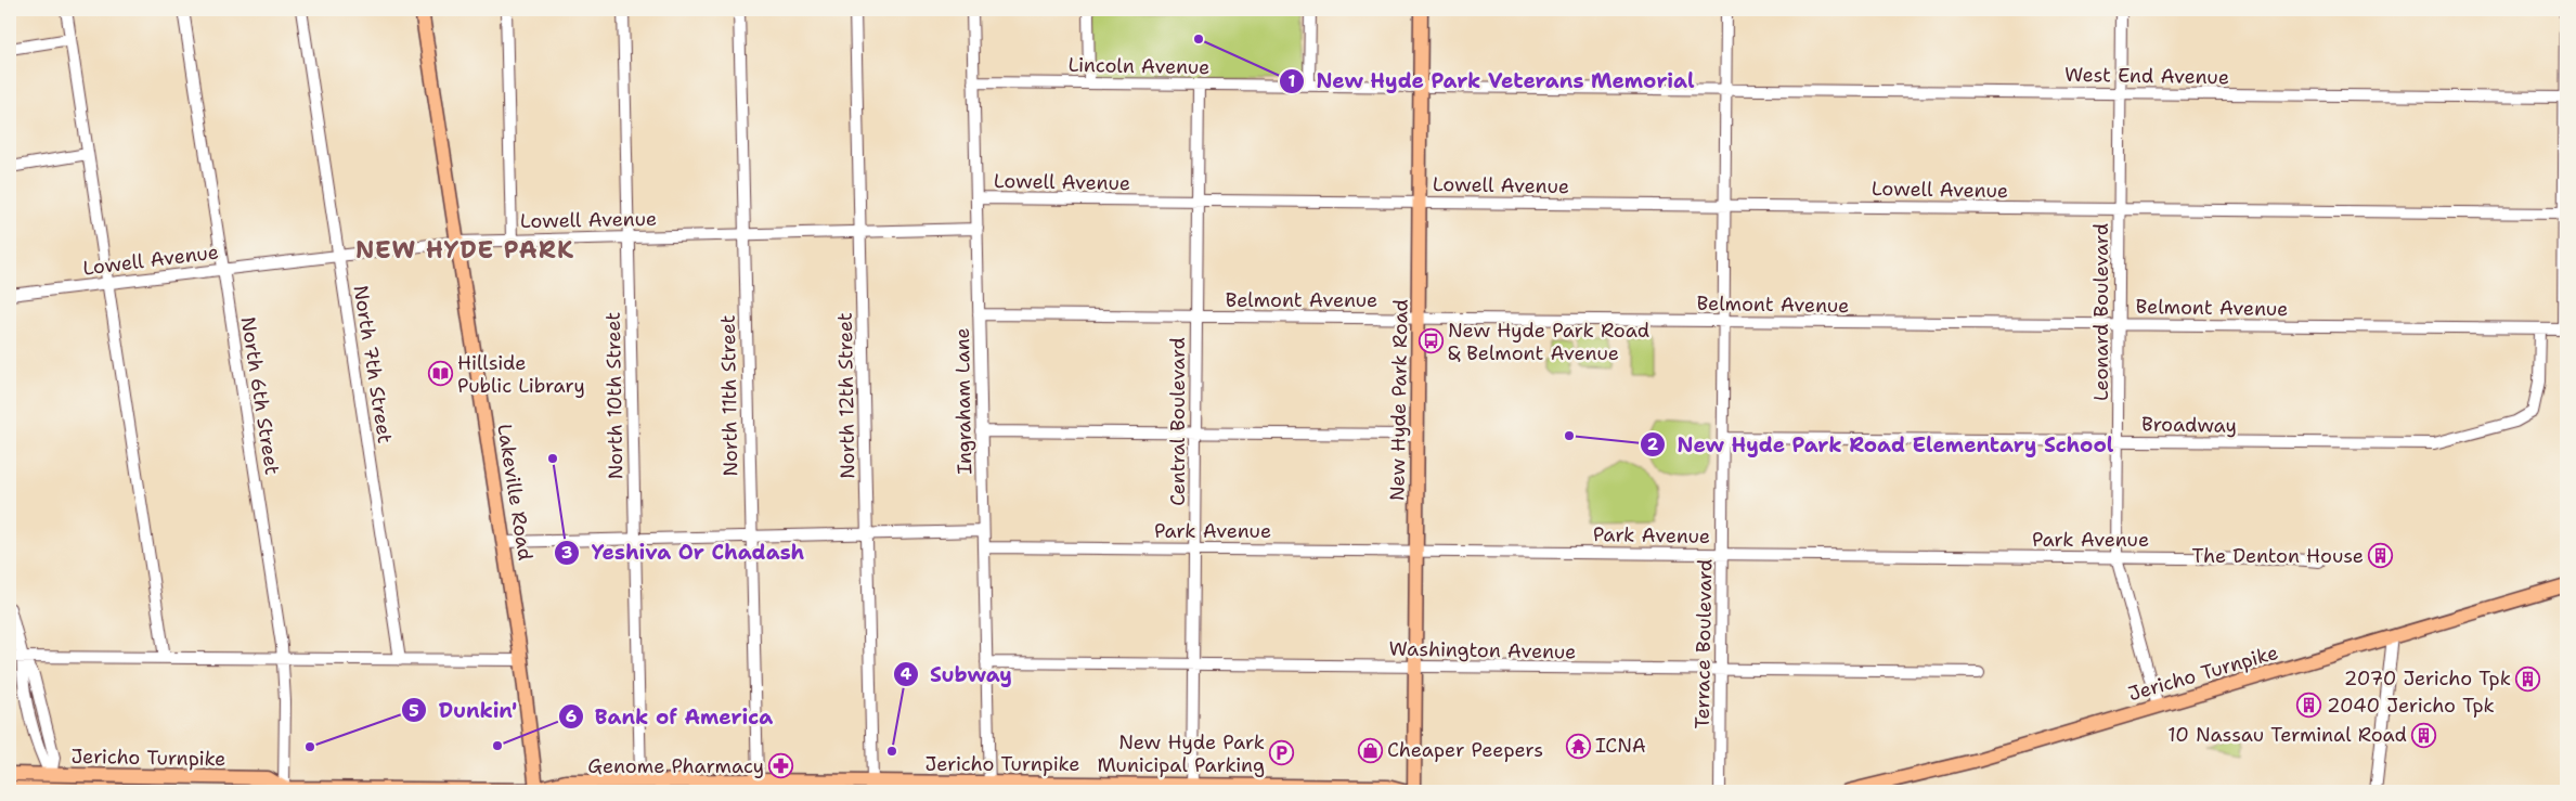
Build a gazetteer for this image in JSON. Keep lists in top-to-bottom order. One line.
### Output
{"streets":{"main road":["New Hyde Park Road","Lakeville Road","Jericho Turnpike"],"street":["Lincoln Avenue","West End Avenue","Lowell Avenue","Belmont Avenue","Leonard Boulevard","North 7th Street","North 6th Street","North 10th Street","North 11th Street","North 12th Street","Ingraham Lane","Central Boulevard","Broadway","Park Avenue","Terrace Boulevard","Washington Avenue"]},"crossings":[["Lincoln Avenue","West End Avenue"],["Lincoln Avenue","New Hyde Park Road"],["Lincoln Avenue","Ingraham Lane"],["Lincoln Avenue","Central Boulevard"],["Lincoln Avenue","Terrace Boulevard"],["West End Avenue","Leonard Boulevard"],["West End Avenue","Terrace Boulevard"],["Lowell Avenue","Leonard Boulevard"],["Lowell Avenue","North 7th Street"],["Lowell Avenue","North 6th Street"],["Lowell Avenue","North 10th Street"],["Lowell Avenue","North 11th Street"],["Lowell Avenue","North 12th Street"],["Lowell Avenue","New Hyde Park Road"],["Lowell Avenue","Ingraham Lane"],["Lowell Avenue","Central Boulevard"],["Lowell Avenue","Lakeville Road"],["Lowell Avenue","Terrace Boulevard"],["Belmont Avenue","Leonard Boulevard"],["Belmont Avenue","New Hyde Park Road"],["Belmont Avenue","Ingraham Lane"],["Belmont Avenue","Central Boulevard"],["Belmont Avenue","Broadway"],["Belmont Avenue","Terrace Boulevard"],["Leonard Boulevard","Broadway"],["Leonard Boulevard","Park Avenue"],["Leonard Boulevard","Jericho Turnpike"],["North 6th Street","Jericho Turnpike"],["North 10th Street","Jericho Turnpike"],["North 11th Street","Jericho Turnpike"],["North 12th Street","Jericho Turnpike"],["New Hyde Park Road","Park Avenue"],["New Hyde Park Road","Washington Avenue"],["Ingraham Lane","Park Avenue"],["Ingraham Lane","Washington Avenue"],["Ingraham Lane","Jericho Turnpike"],["Central Boulevard","Park Avenue"],["Central Boulevard","Washington Avenue"],["Central Boulevard","Jericho Turnpike"],["Broadway","Terrace Boulevard"],["Lakeville Road","Jericho Turnpike"],["Park Avenue","Terrace Boulevard"],["Terrace Boulevard","Washington Avenue"]],"districts":["NEW HYDE PARK"],"places":{"other":["New Hyde Park Veterans Memorial","New Hyde Park Road Elementary School","Yeshiva Or Chadash","Bank of America","Dunkin'","Subway"],"bus stop":["New Hyde Park Road & Belmont Avenue"],"library":["Hillside Public Library"],"building":["The Denton House","2070 Jericho Tpk","2040 Jericho Tpk","10 Nassau Terminal Road"],"temple":["ICNA"],"shop":["Cheaper Peepers"],"parking":["New Hyde Park Municipal Parking"],"pharmacy":["Genome Pharmacy"]}}
